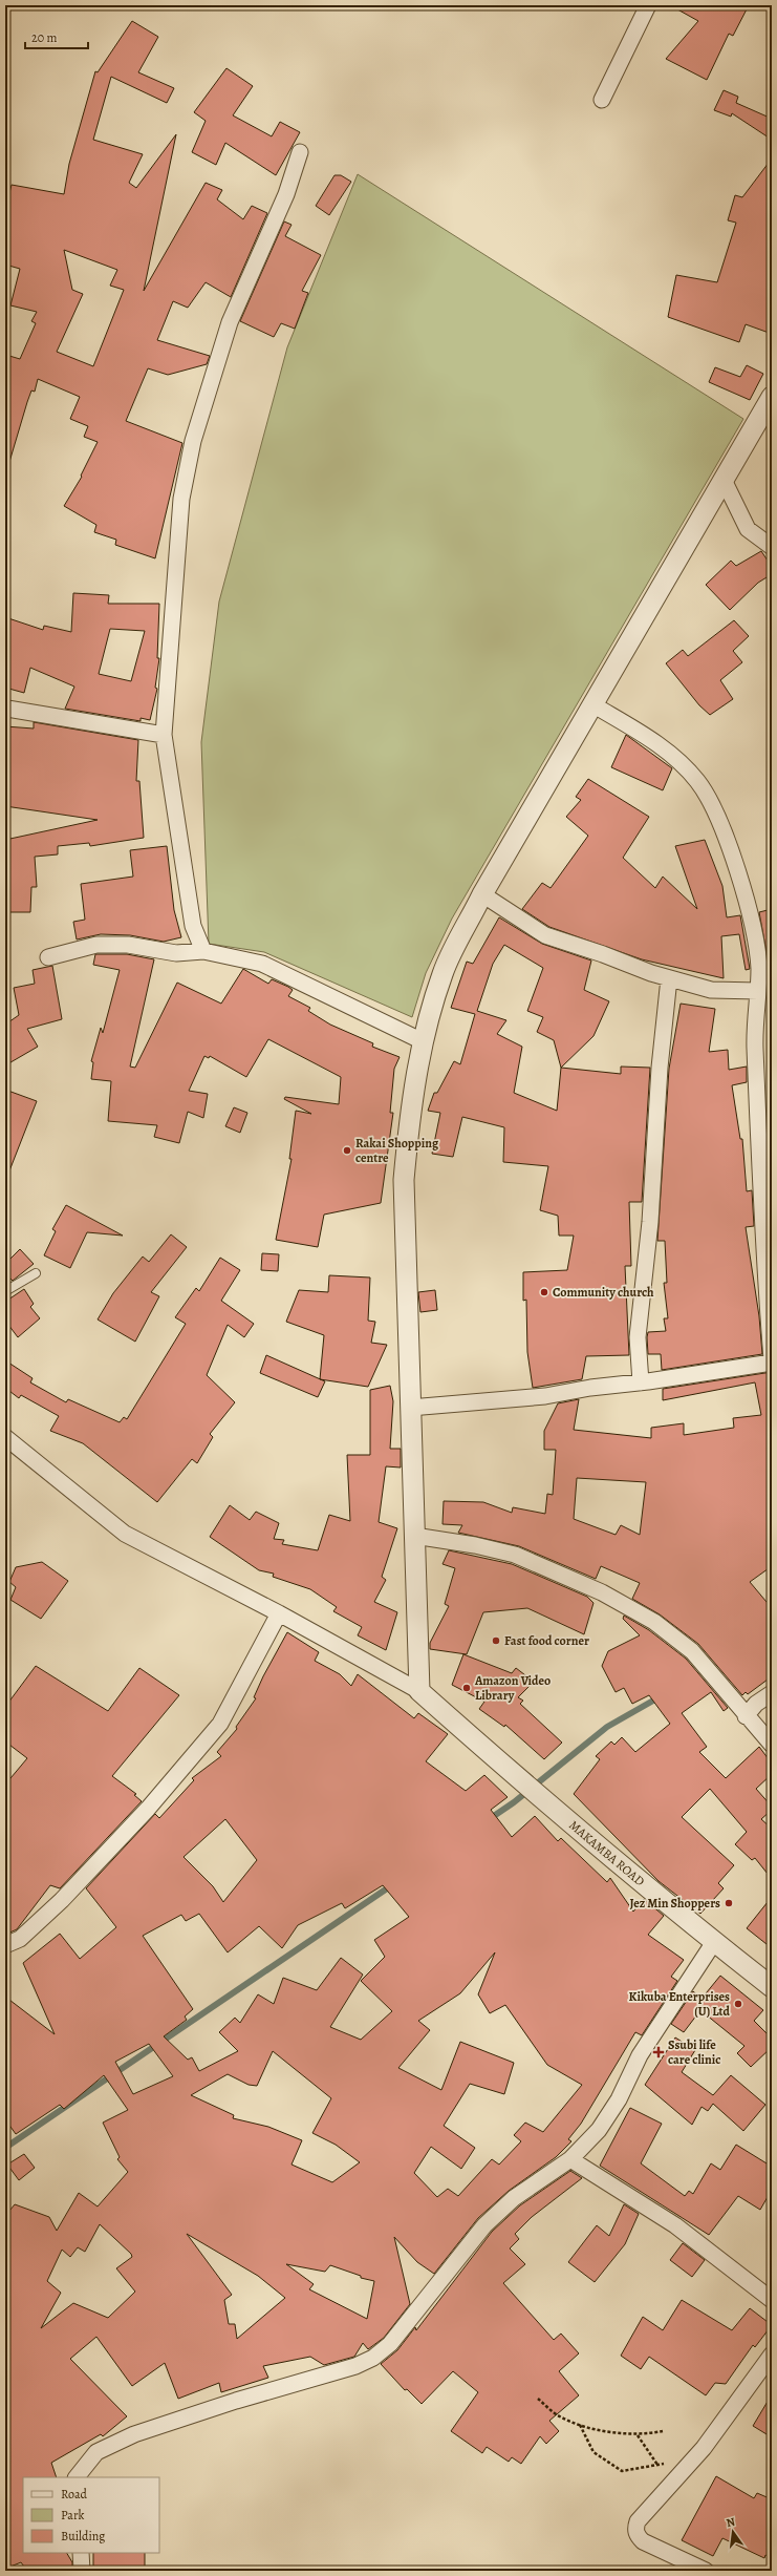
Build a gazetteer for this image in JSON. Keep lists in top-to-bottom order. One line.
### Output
{"streets":{"street":["MAKAMBA ROAD"]},"places":{"other":["Rakai Shopping centre","Community church","Fast food corner","Amazon Video Library","Jez Min Shoppers","Kikuba Enterprises (U) Ltd"],"health":["Ssubi life care clinic"]},"legend":["Road","Park","Building"],"scale_bar":"20 m","north":"top"}
